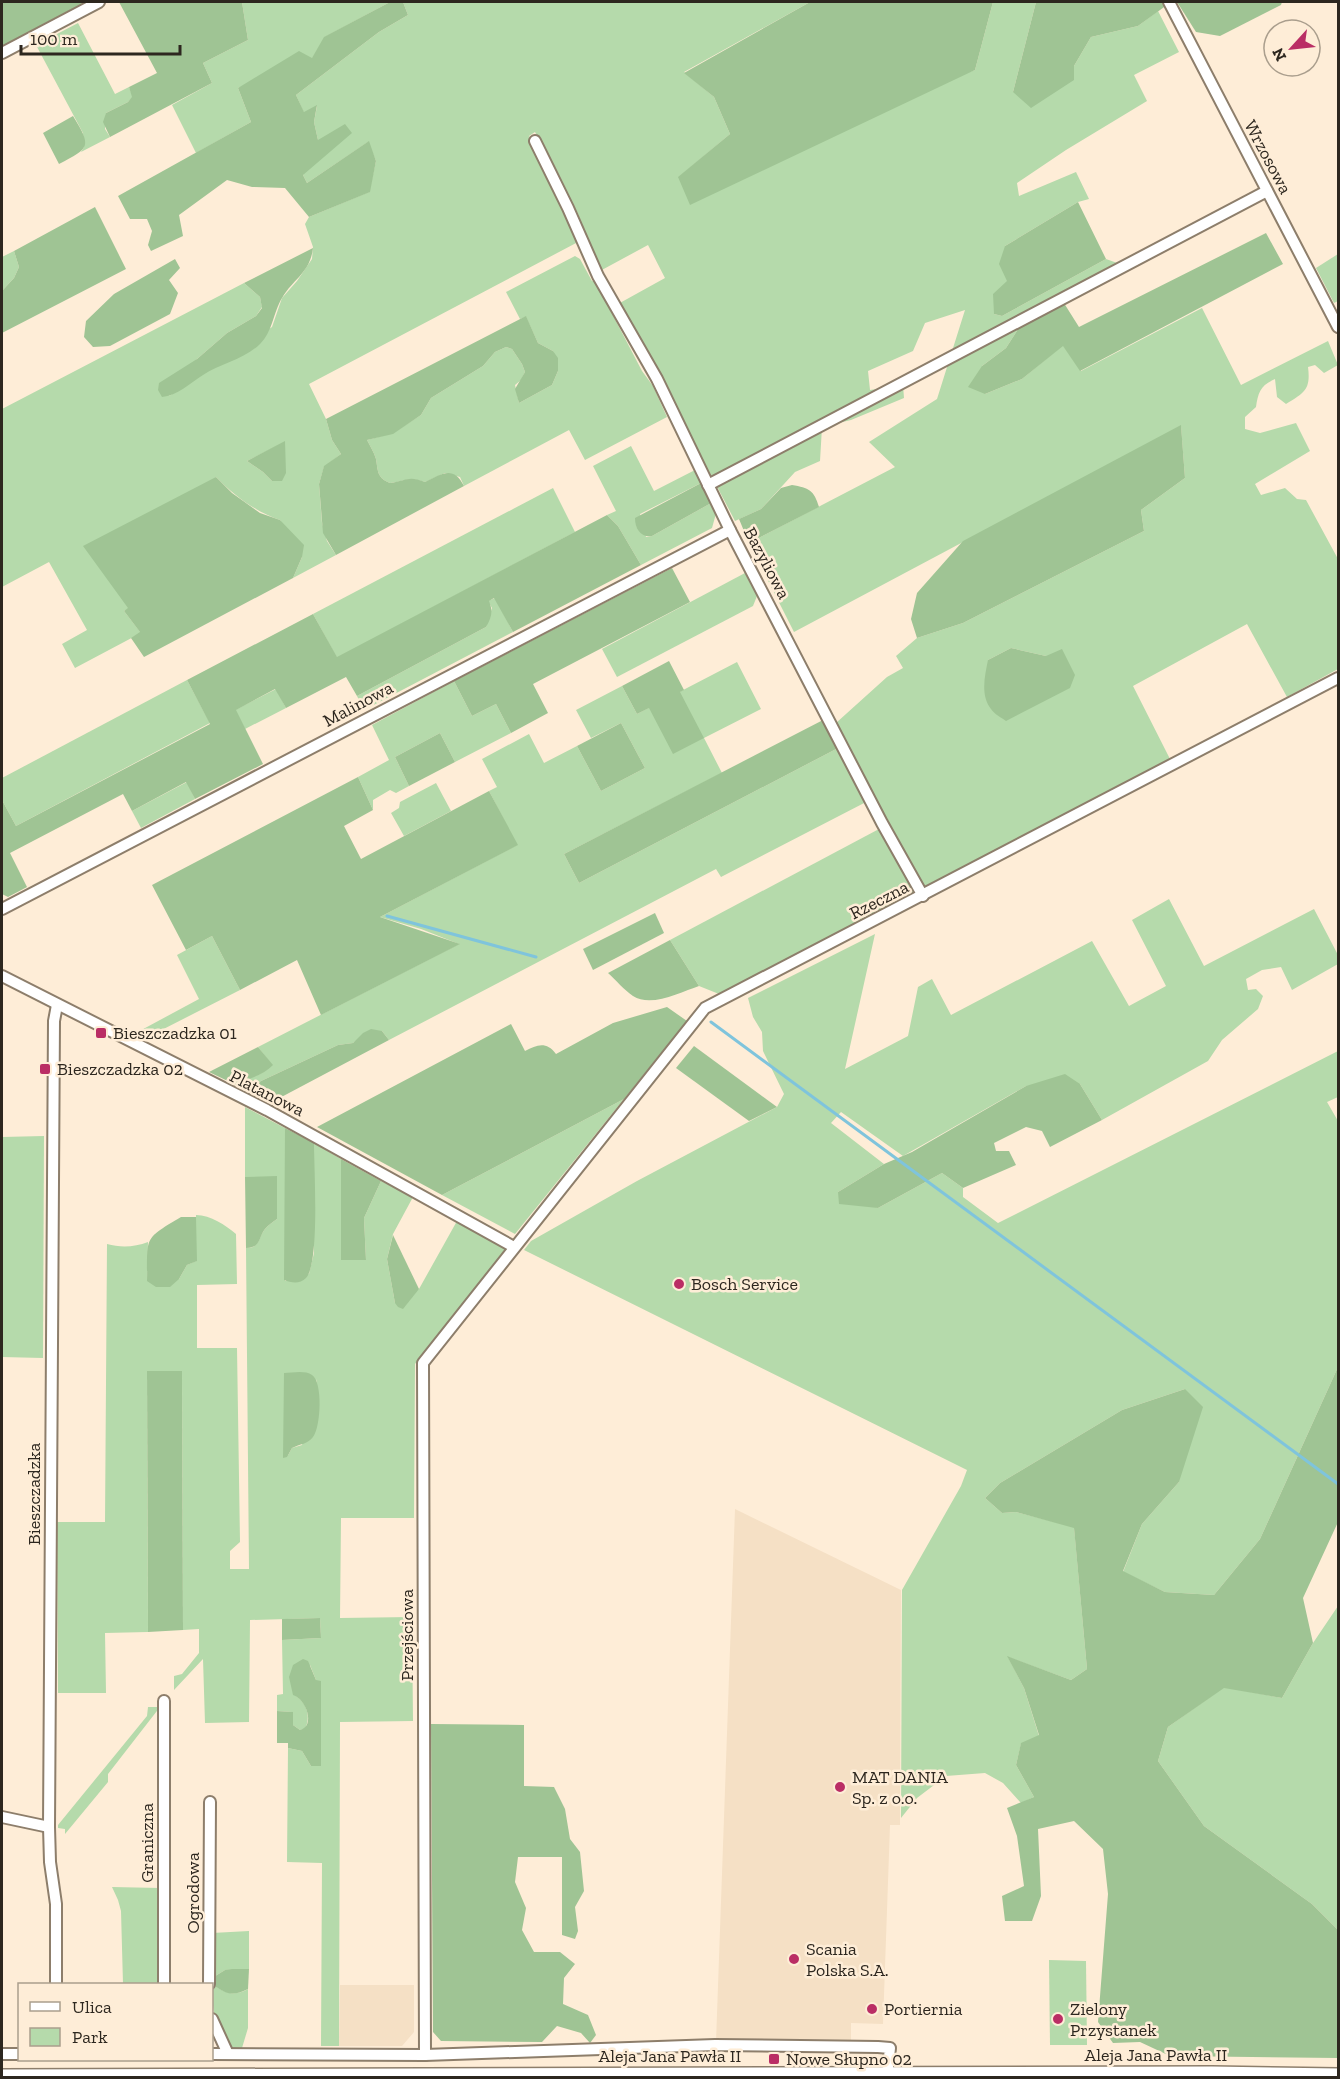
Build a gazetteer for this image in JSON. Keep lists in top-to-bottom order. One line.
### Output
{"streets":{"main road":["Aleja Jana Pawła II"],"street":["Wrzosowa","Bazyliowa","Malinowa","Rzeczna","Platanowa","Bieszczadzka","Przejściowa","Graniczna","Ogrodowa"]},"crossings":[["Bazyliowa","Malinowa"],["Bazyliowa","Rzeczna"],["Rzeczna","Platanowa"],["Rzeczna","Przejściowa"],["Platanowa","Bieszczadzka"],["Platanowa","Przejściowa"]],"places":{"transit":["Bieszczadzka 01","Bieszczadzka 02","Nowe Słupno 02"],"other":["Bosch Service","MAT DANIA Sp. z o.o.","Scania Polska S.A.","Portiernia","Zielony Przystanek"]},"legend":["Ulica","Park"],"scale_bar":"100 m","north":"bottom left"}
